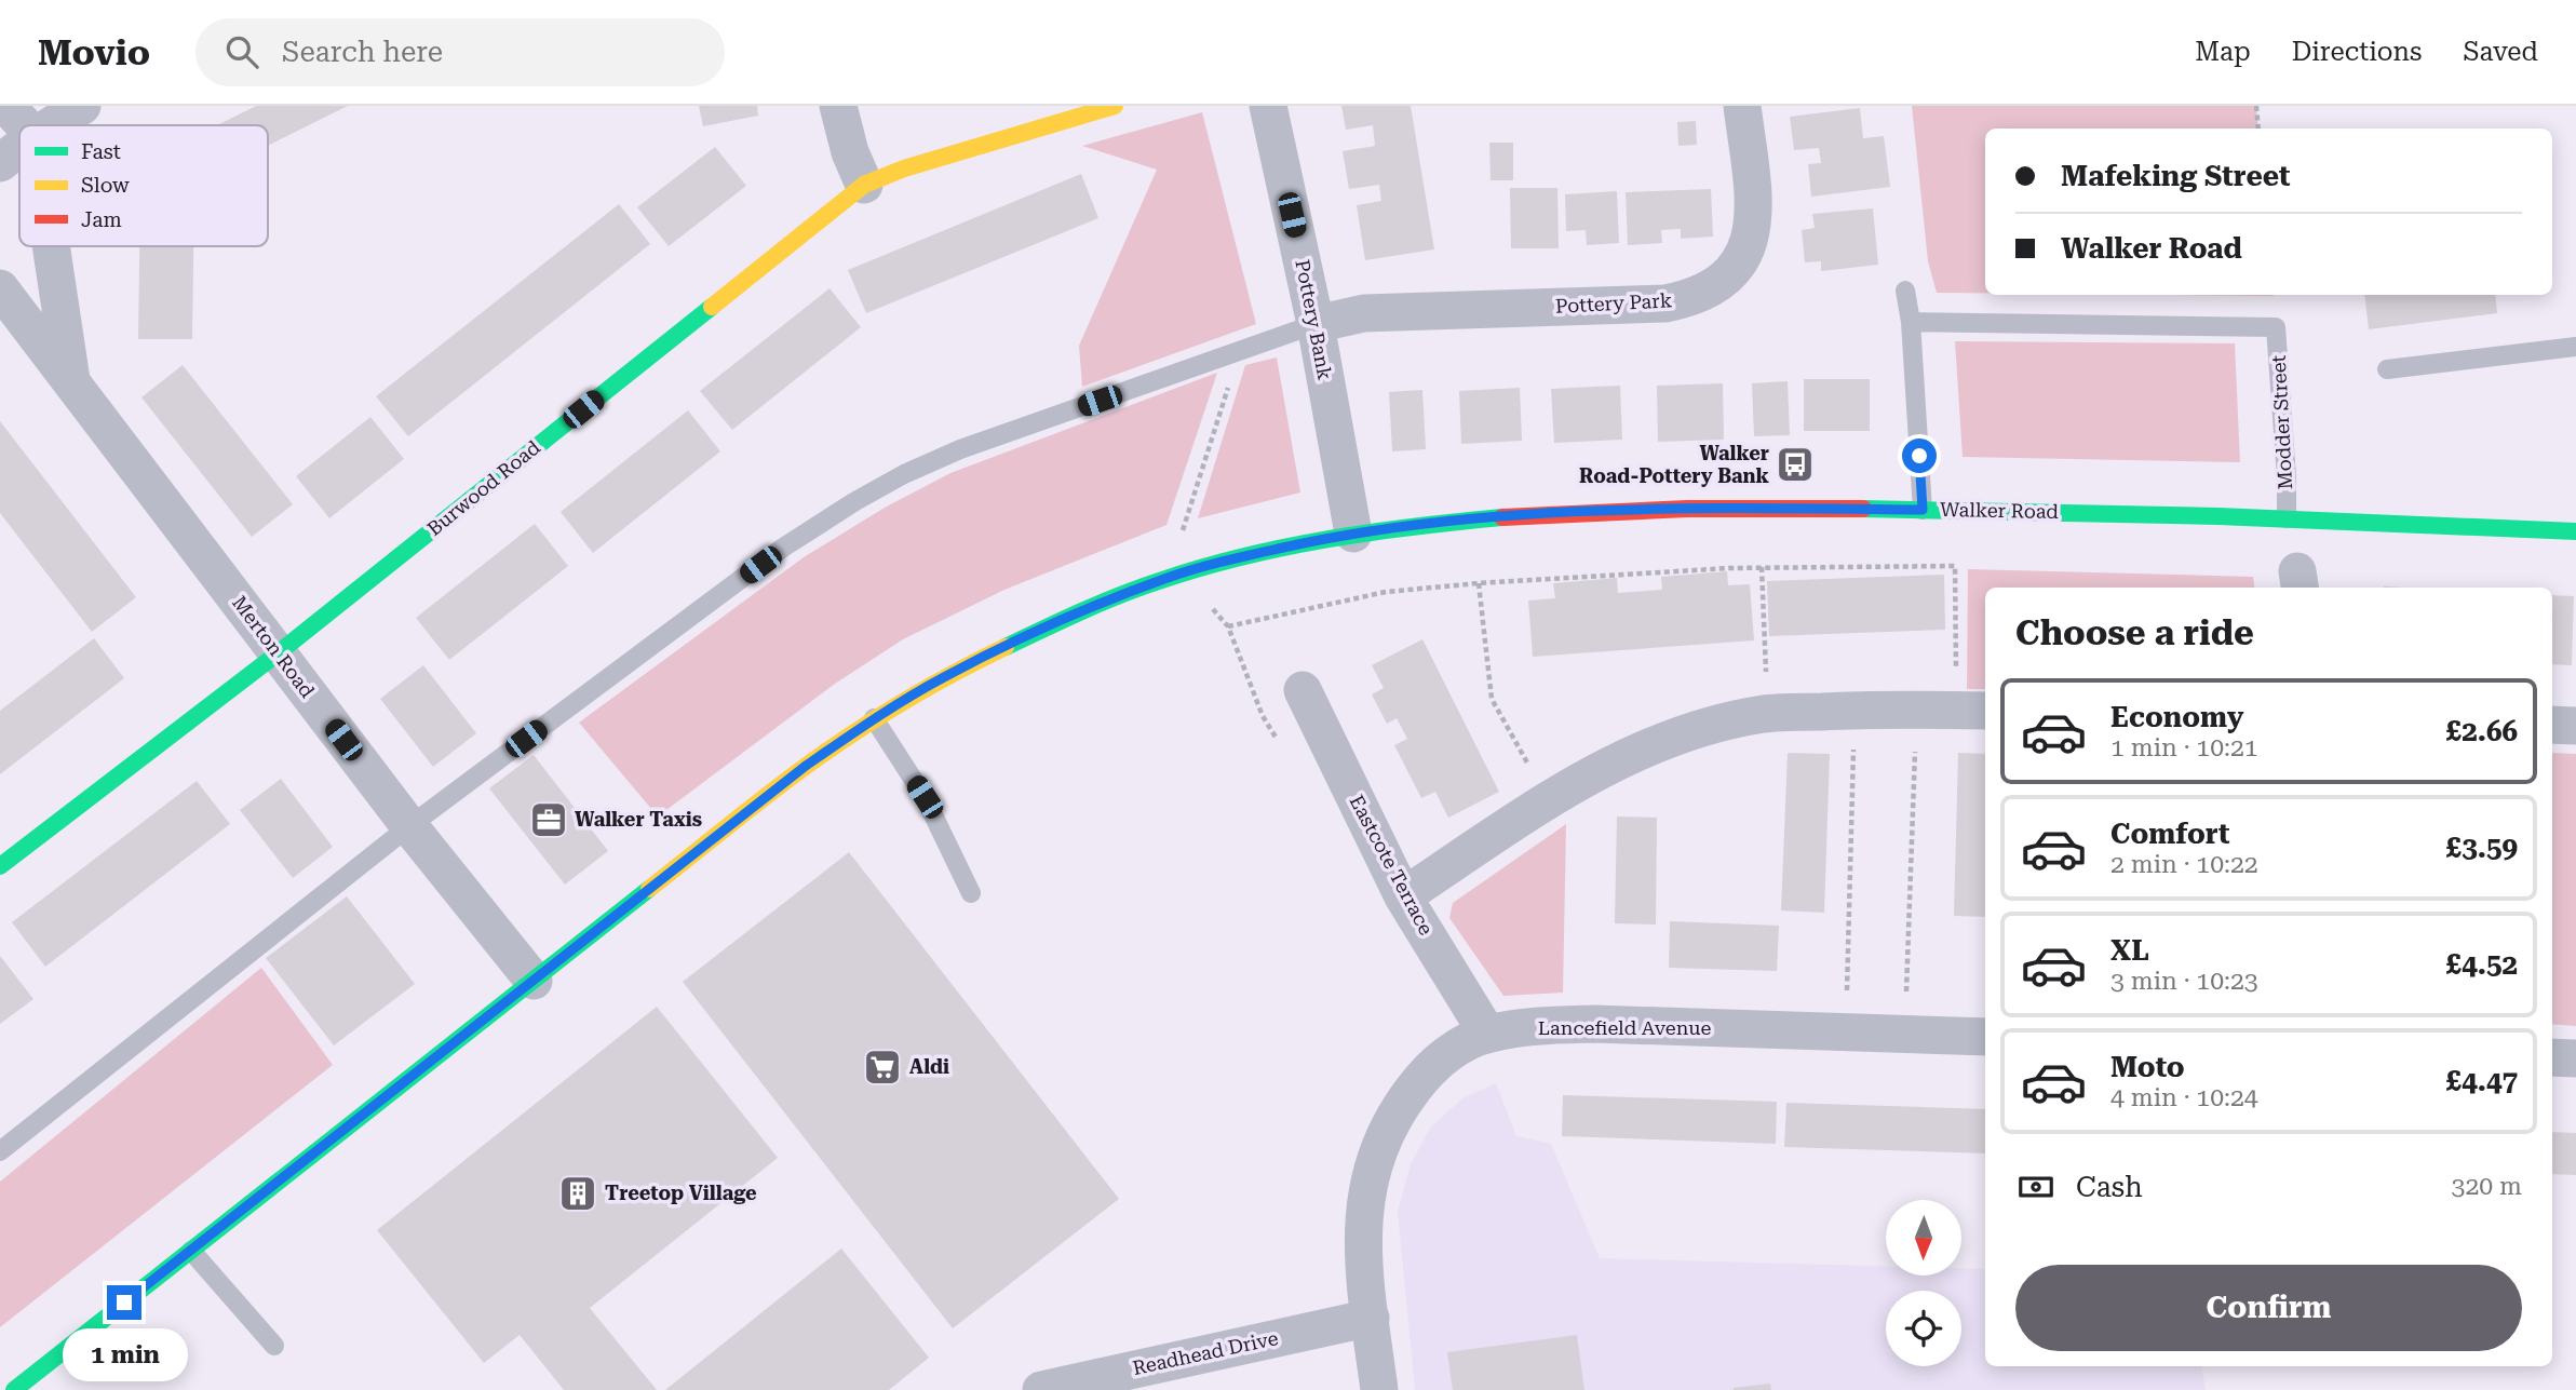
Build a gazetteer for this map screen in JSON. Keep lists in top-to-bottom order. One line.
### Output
{"streets":{"main road":["Burwood Road","Walker Road"],"street":["Pottery Park","Pottery Bank","Merton Road","Eastcote Terrace","Lancefield Avenue","Readhead Drive"],"lane":["Modder Street"]},"crossings":[["Pottery Park","Pottery Bank"],["Pottery Bank","Walker Road"],["Modder Street","Walker Road"],["Burwood Road","Merton Road"],["Walker Road","Merton Road"],["Eastcote Terrace","Lancefield Avenue"],["Lancefield Avenue","Readhead Drive"]],"places":{"bus stop":["Walker Road-Pottery Bank"],"office":["Walker Taxis"],"supermarket":["Aldi"],"building":["Treetop Village"]},"legend":["Fast","Slow","Jam"],"north":"bottom","page":{"header":"Movio","search":"Search here","nav":["Map","Directions","Saved"],"banner":["Mafeking Street","Walker Road"],"heading":"Choose a ride","list":[{"name":"Economy","note":"1 min · 10:21","value":"£2.66"},{"name":"Comfort","note":"2 min · 10:22","value":"£3.59"},{"name":"XL","note":"3 min · 10:23","value":"£4.52"},{"name":"Moto","note":"4 min · 10:24","value":"£4.47"}],"pay":["Cash","320 m"],"buttons":"Confirm","bubble":"1 min"}}
